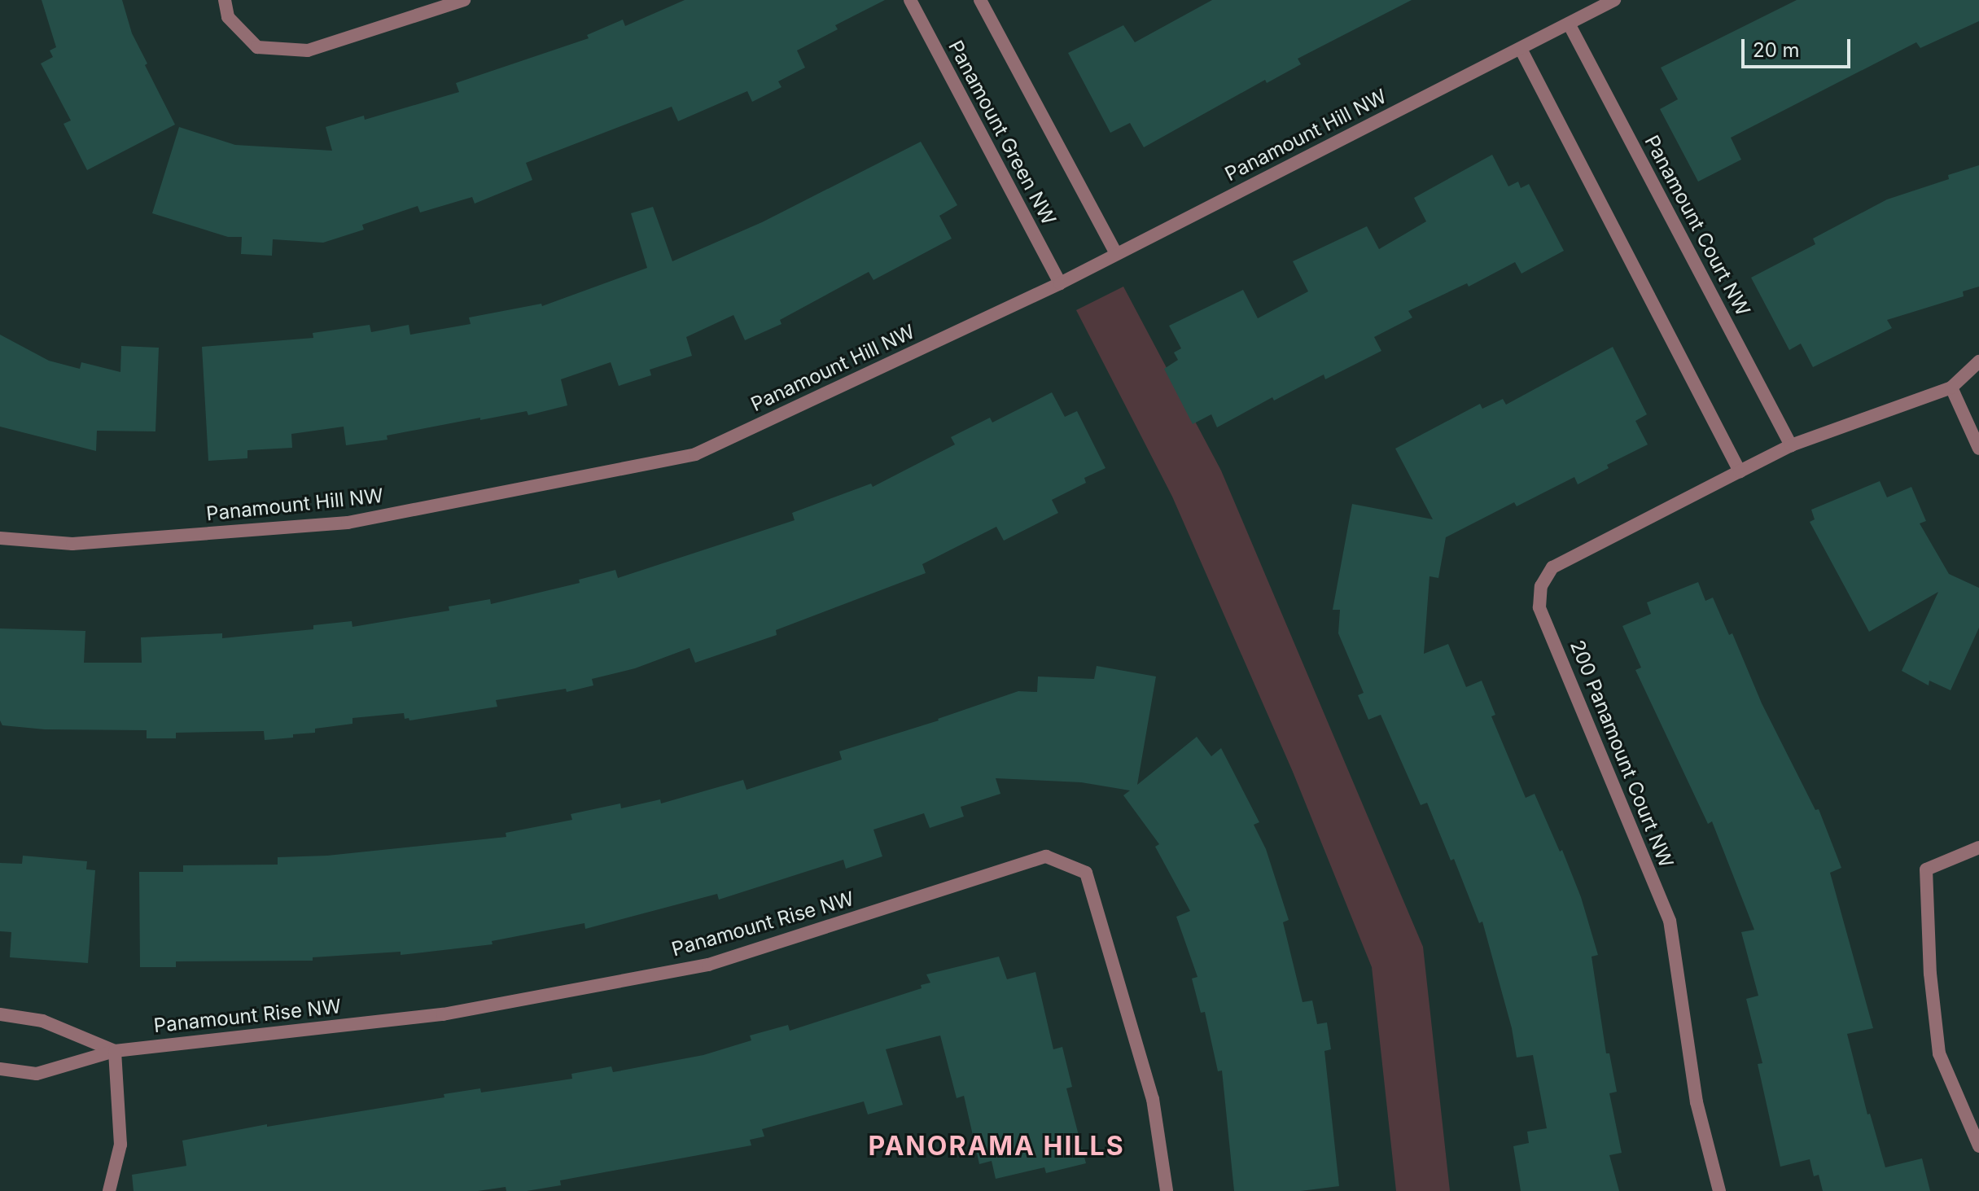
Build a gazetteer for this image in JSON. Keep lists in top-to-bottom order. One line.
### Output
{"streets":{"street":["Panamount Green NW","Panamount Hill NW","Panamount Court NW","200 Panamount Court NW","Panamount Rise NW"]},"crossings":[["Panamount Green NW","Panamount Hill NW"],["Panamount Hill NW","Panamount Court NW"],["Panamount Court NW","200 Panamount Court NW"]],"districts":["PANORAMA HILLS"],"scale_bar":"20 m"}
